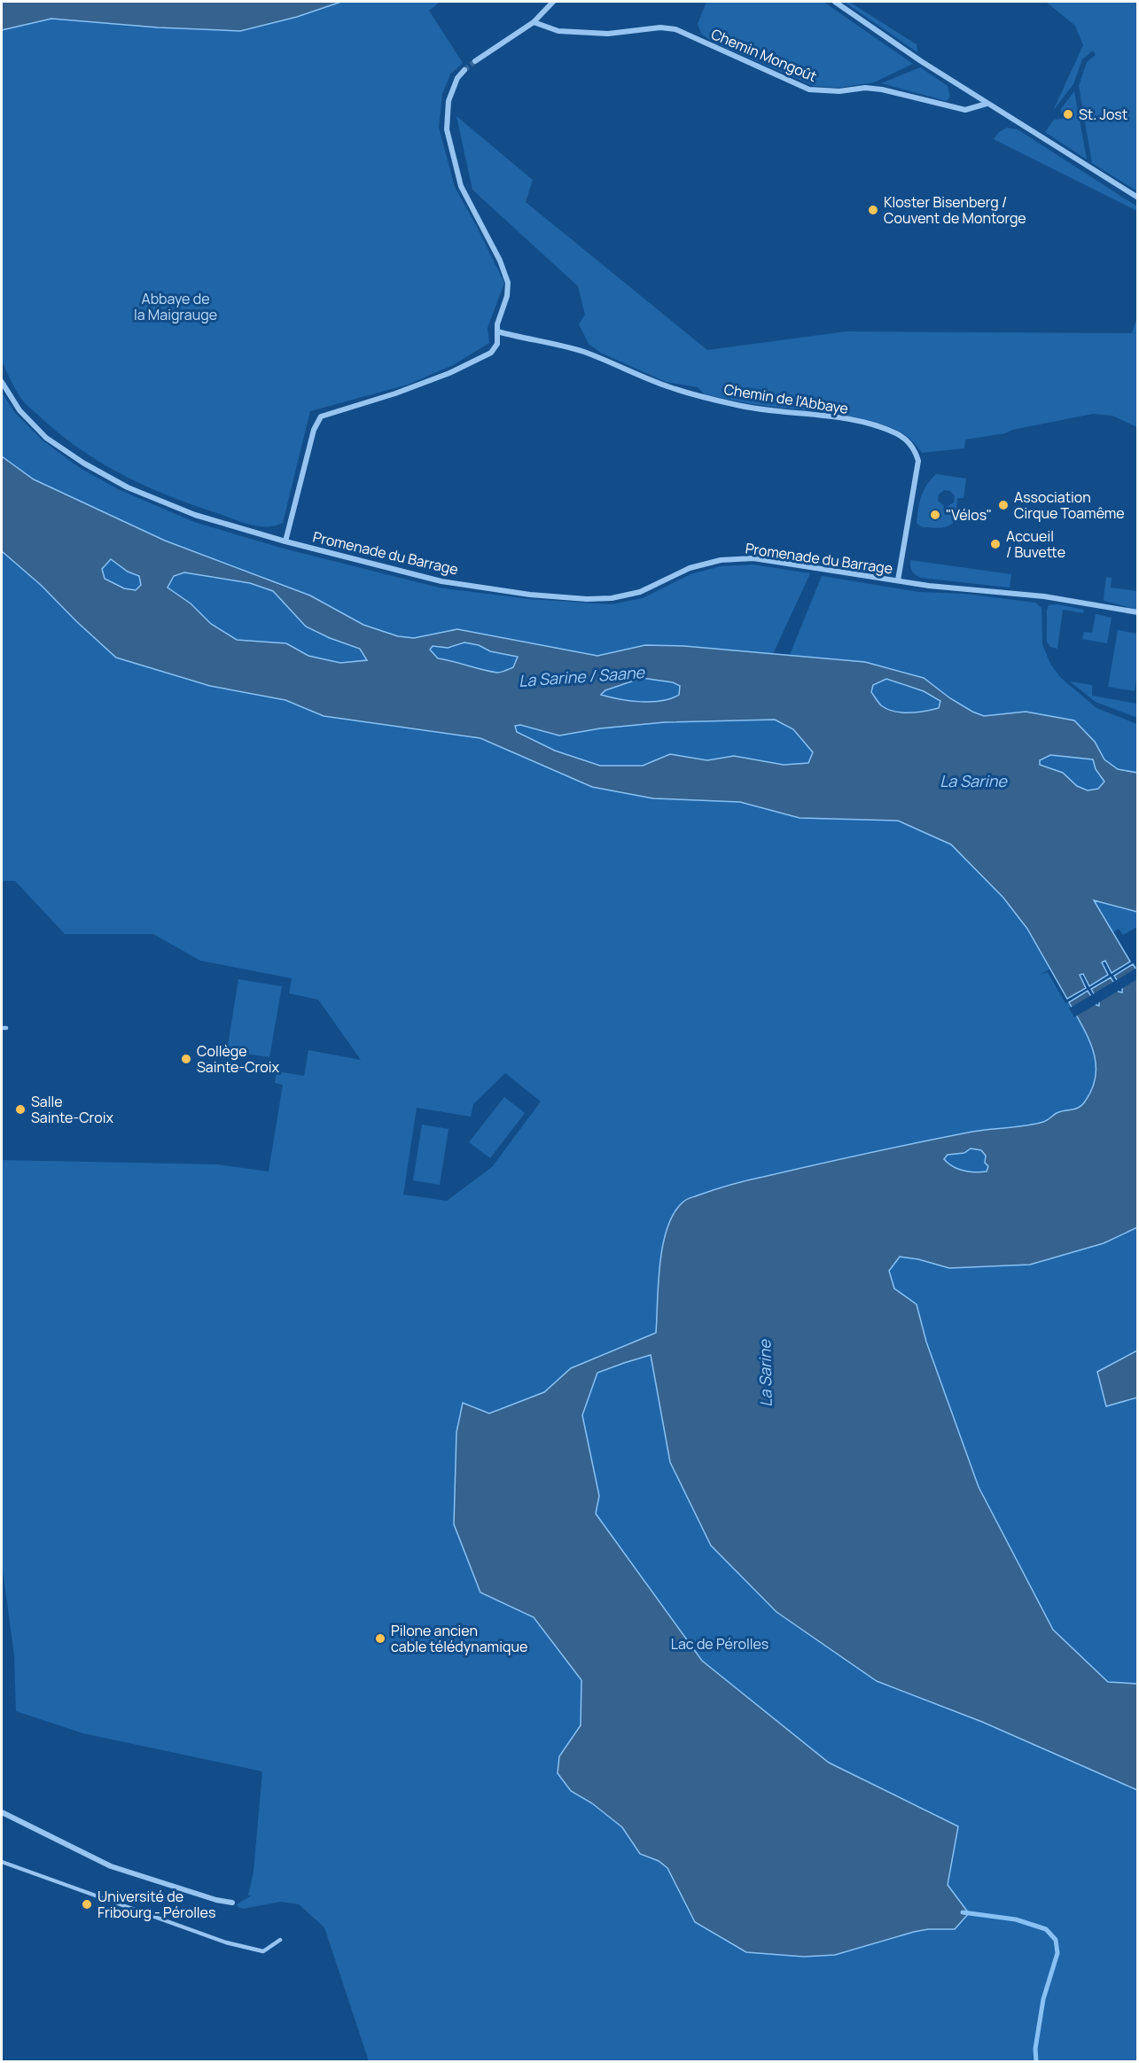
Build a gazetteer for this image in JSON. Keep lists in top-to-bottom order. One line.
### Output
{"streets":{"street":["Chemin Mongoût","Chemin de l'Abbaye","Promenade du Barrage"]},"crossings":[["Chemin de l'Abbaye","Promenade du Barrage"]],"water":["La Sarine / Saane","La Sarine"],"parks":["Abbaye de la Maigrauge","Lac de Pérolles"],"places":["St. Jost","Kloster Bisenberg / Couvent de Montorge","Association Cirque Toamême","\"Vélos\"","Accueil / Buvette","Collège Sainte-Croix","Salle Sainte-Croix","Pilone ancien cable télédynamique","Université de Fribourg - Pérolles"]}
